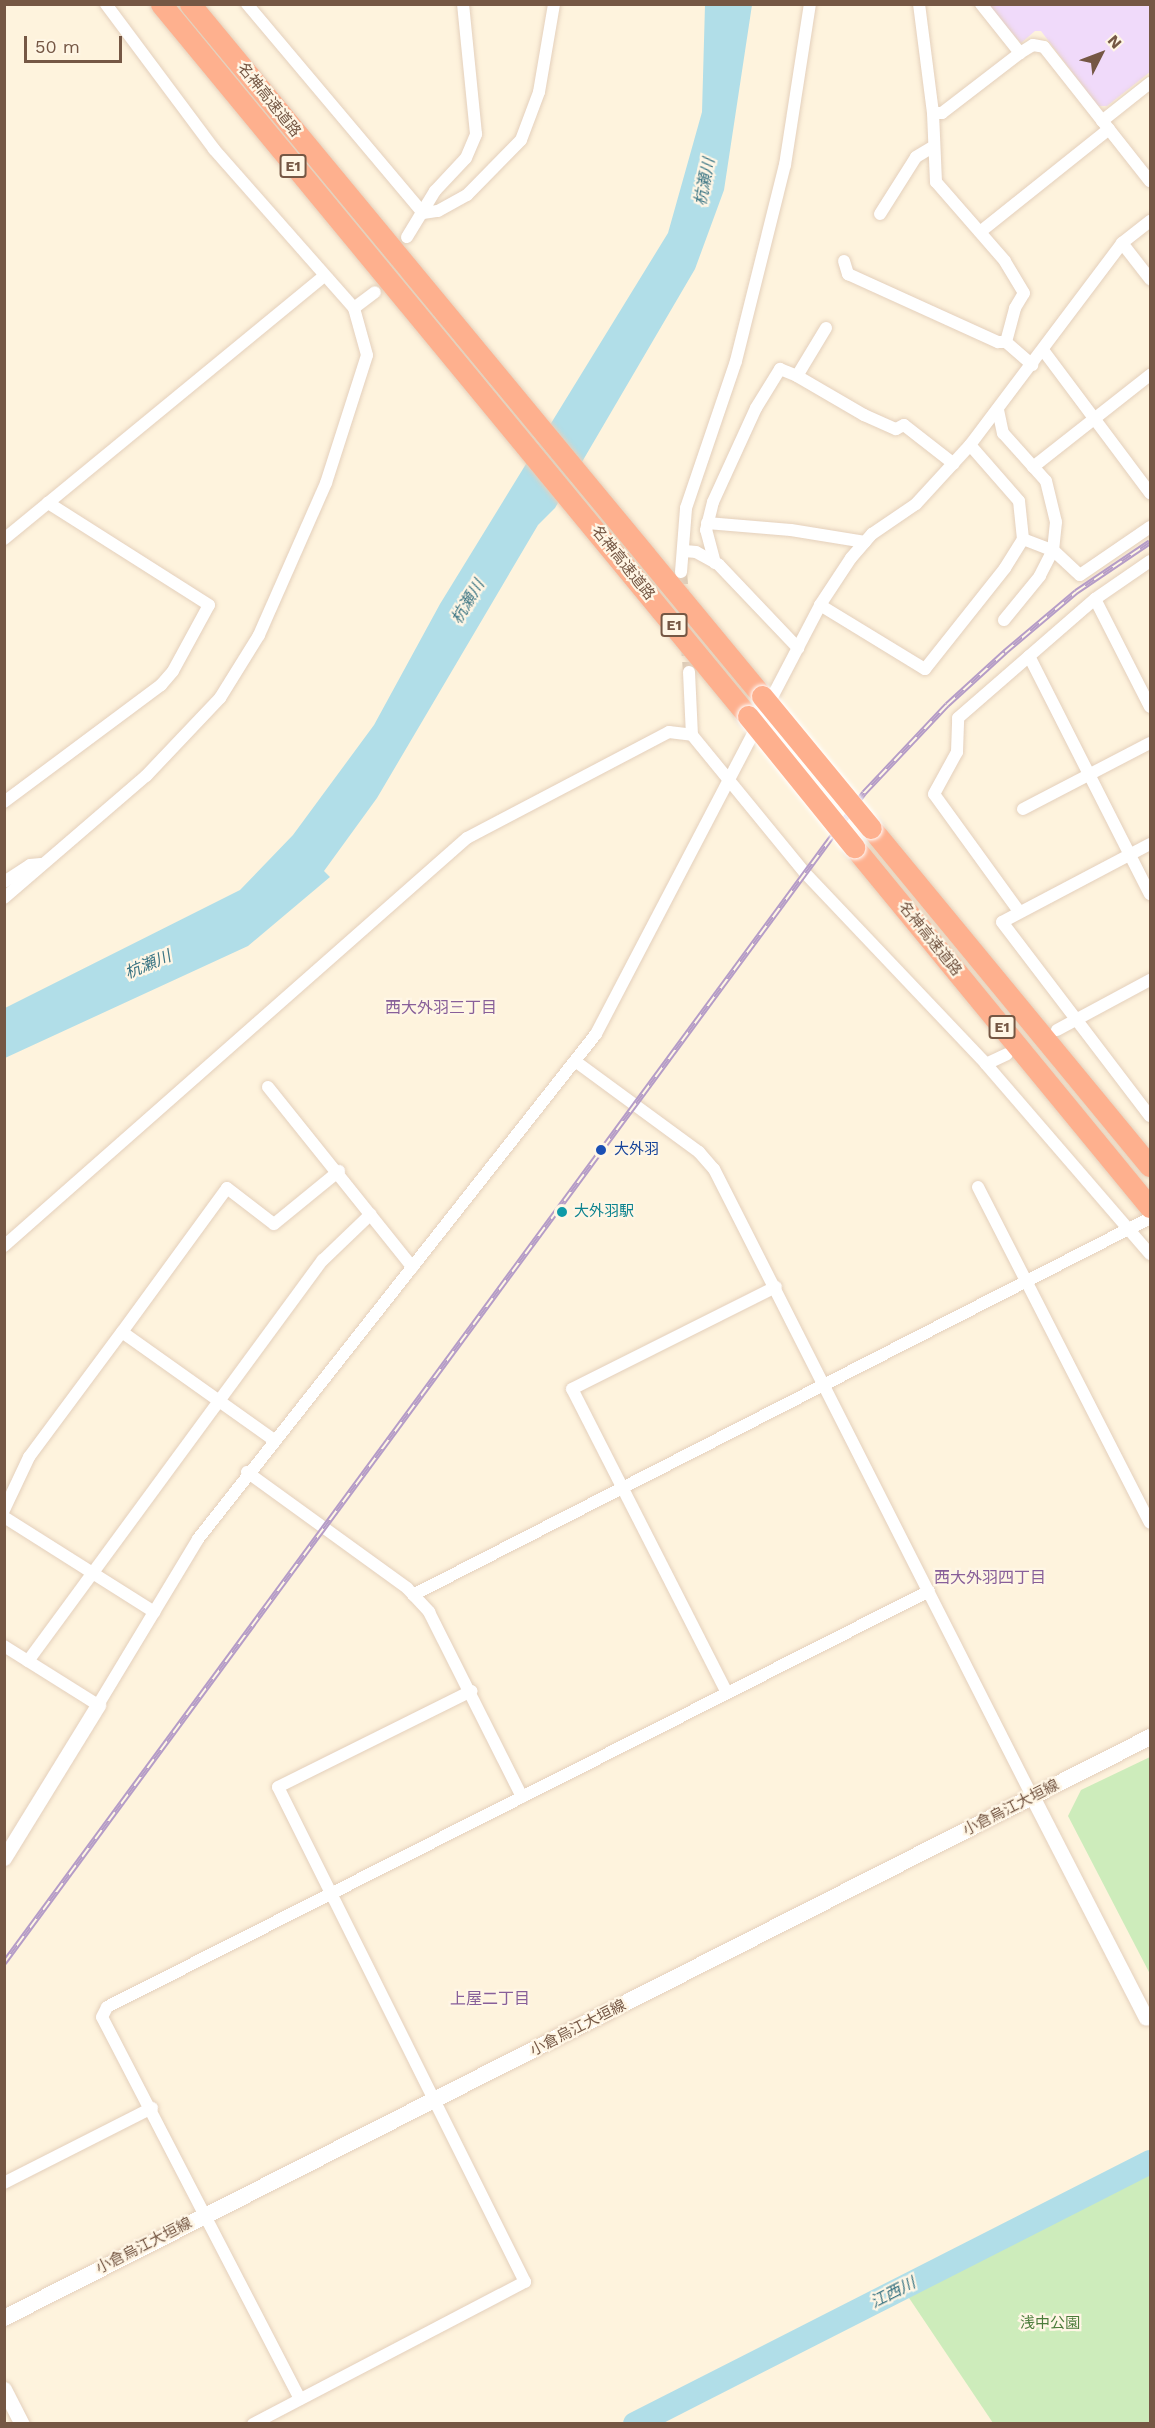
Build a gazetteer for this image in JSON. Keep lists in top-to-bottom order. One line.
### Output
{"streets":{"highway":["名神高速道路","E1"],"main road":["小倉烏江大垣線"]},"districts":["西大外羽三丁目","西大外羽四丁目","上屋二丁目"],"water":["杭瀬川","江西川"],"parks":["浅中公園"],"places":["大外羽","大外羽駅"],"scale_bar":"50 m","north":"top right"}
